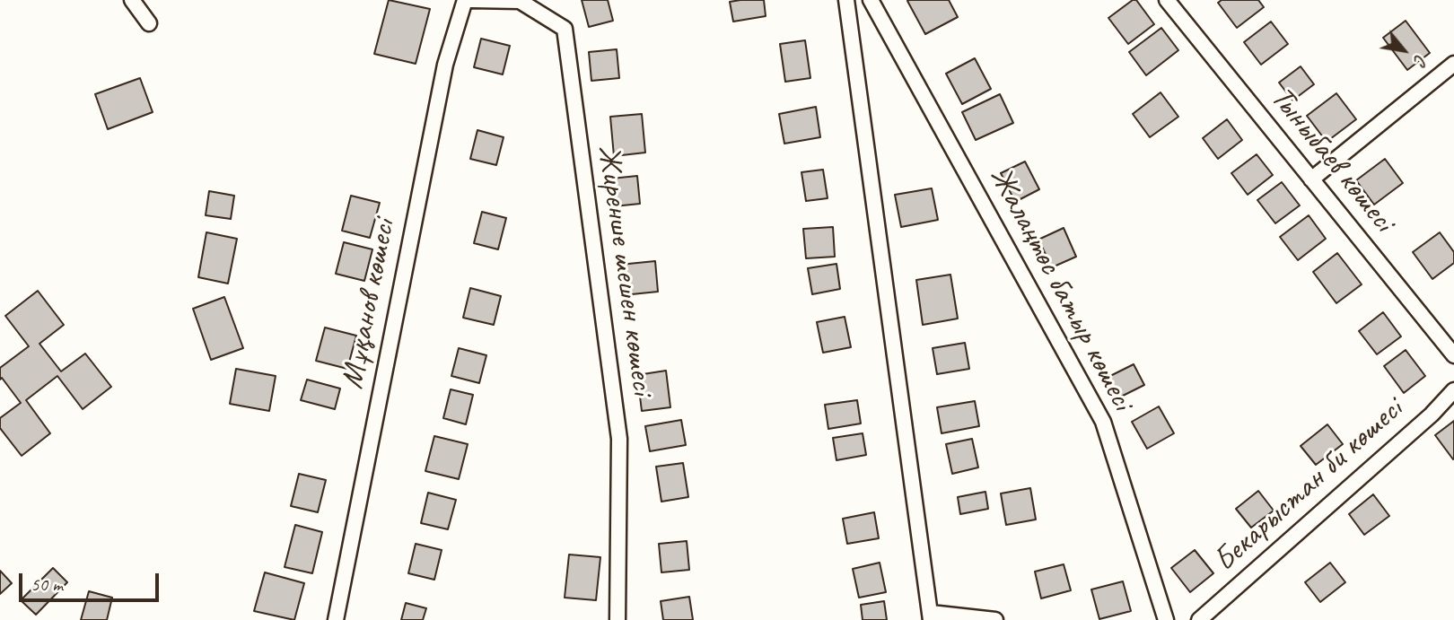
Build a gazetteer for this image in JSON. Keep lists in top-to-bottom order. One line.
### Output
{"streets":{"street":["Тыныбаев көшесі","Жиренше шешен көшесі","Жалаңтөс батыр көшесі","Мұқанов көшесі","Бекарыстан би көшесі"]},"scale_bar":"50 m","north":"bottom right"}
